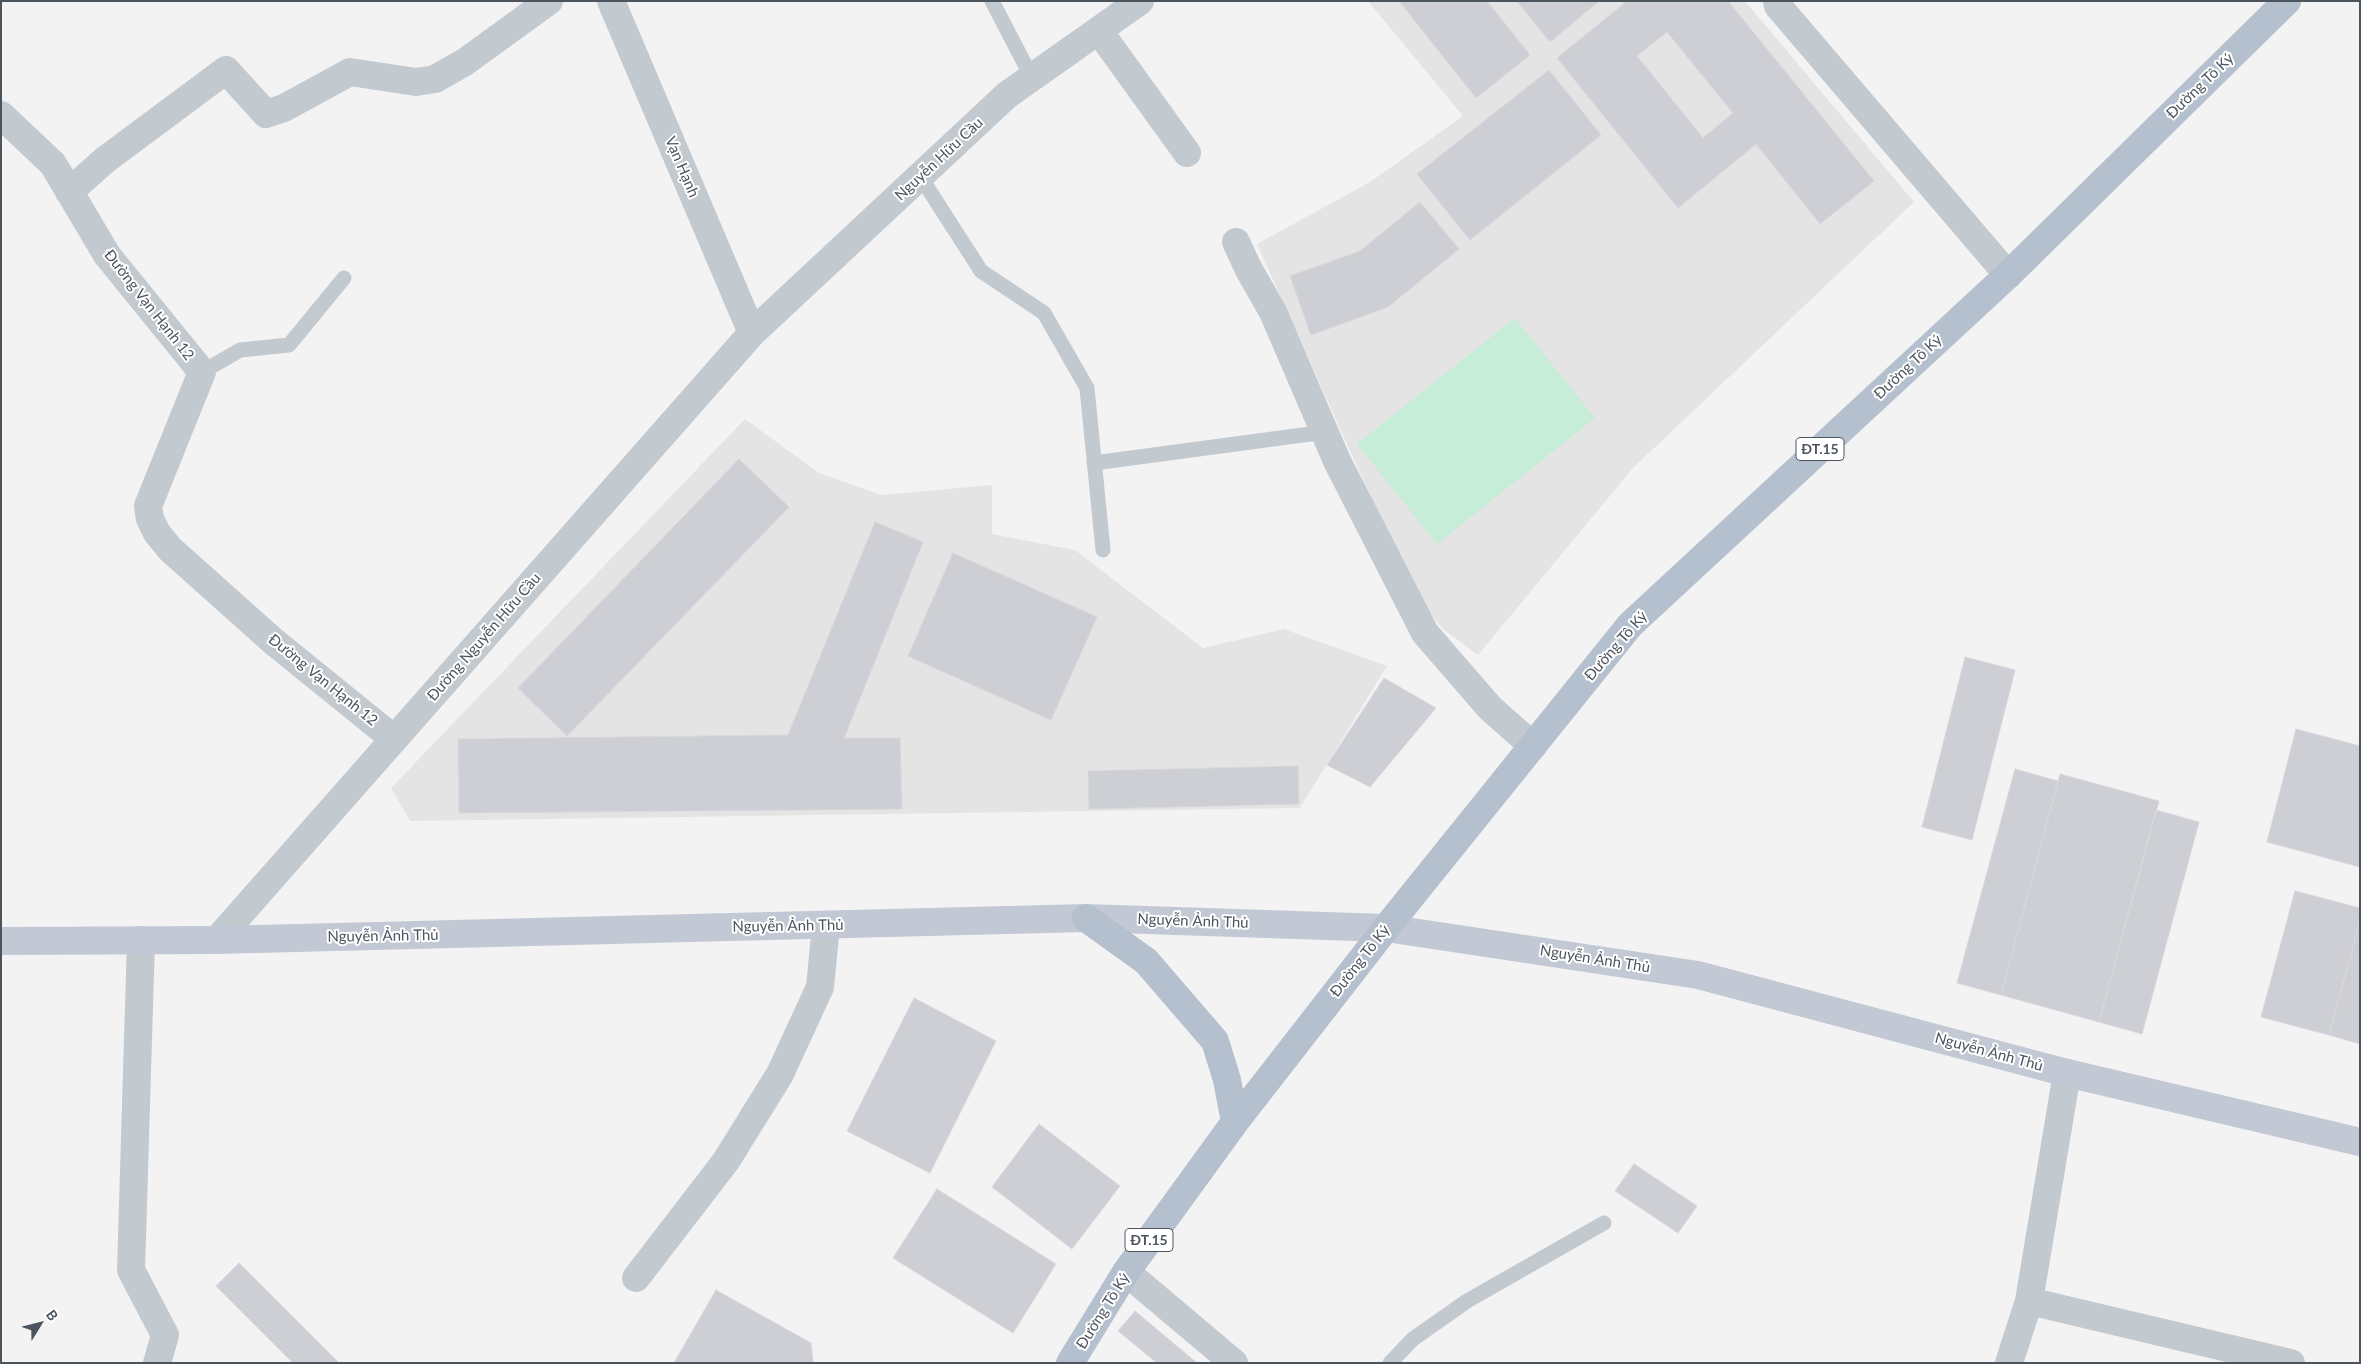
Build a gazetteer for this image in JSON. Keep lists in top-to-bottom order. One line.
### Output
{"streets":{"main road":["Đường Tô Ký","ĐT.15","Nguyễn Ảnh Thủ"],"street":["Nguyễn Hữu Cầu","Vạn Hạnh","Đường Vạn Hạnh 12","Đường Nguyễn Hữu Cầu"]},"crossings":[["Đường Tô Ký","Nguyễn Ảnh Thủ"],["Nguyễn Hữu Cầu","Vạn Hạnh"],["Nguyễn Hữu Cầu","Đường Nguyễn Hữu Cầu"],["Vạn Hạnh","Đường Nguyễn Hữu Cầu"],["Đường Vạn Hạnh 12","Đường Nguyễn Hữu Cầu"],["Đường Nguyễn Hữu Cầu","Nguyễn Ảnh Thủ"]],"north":"top right"}
